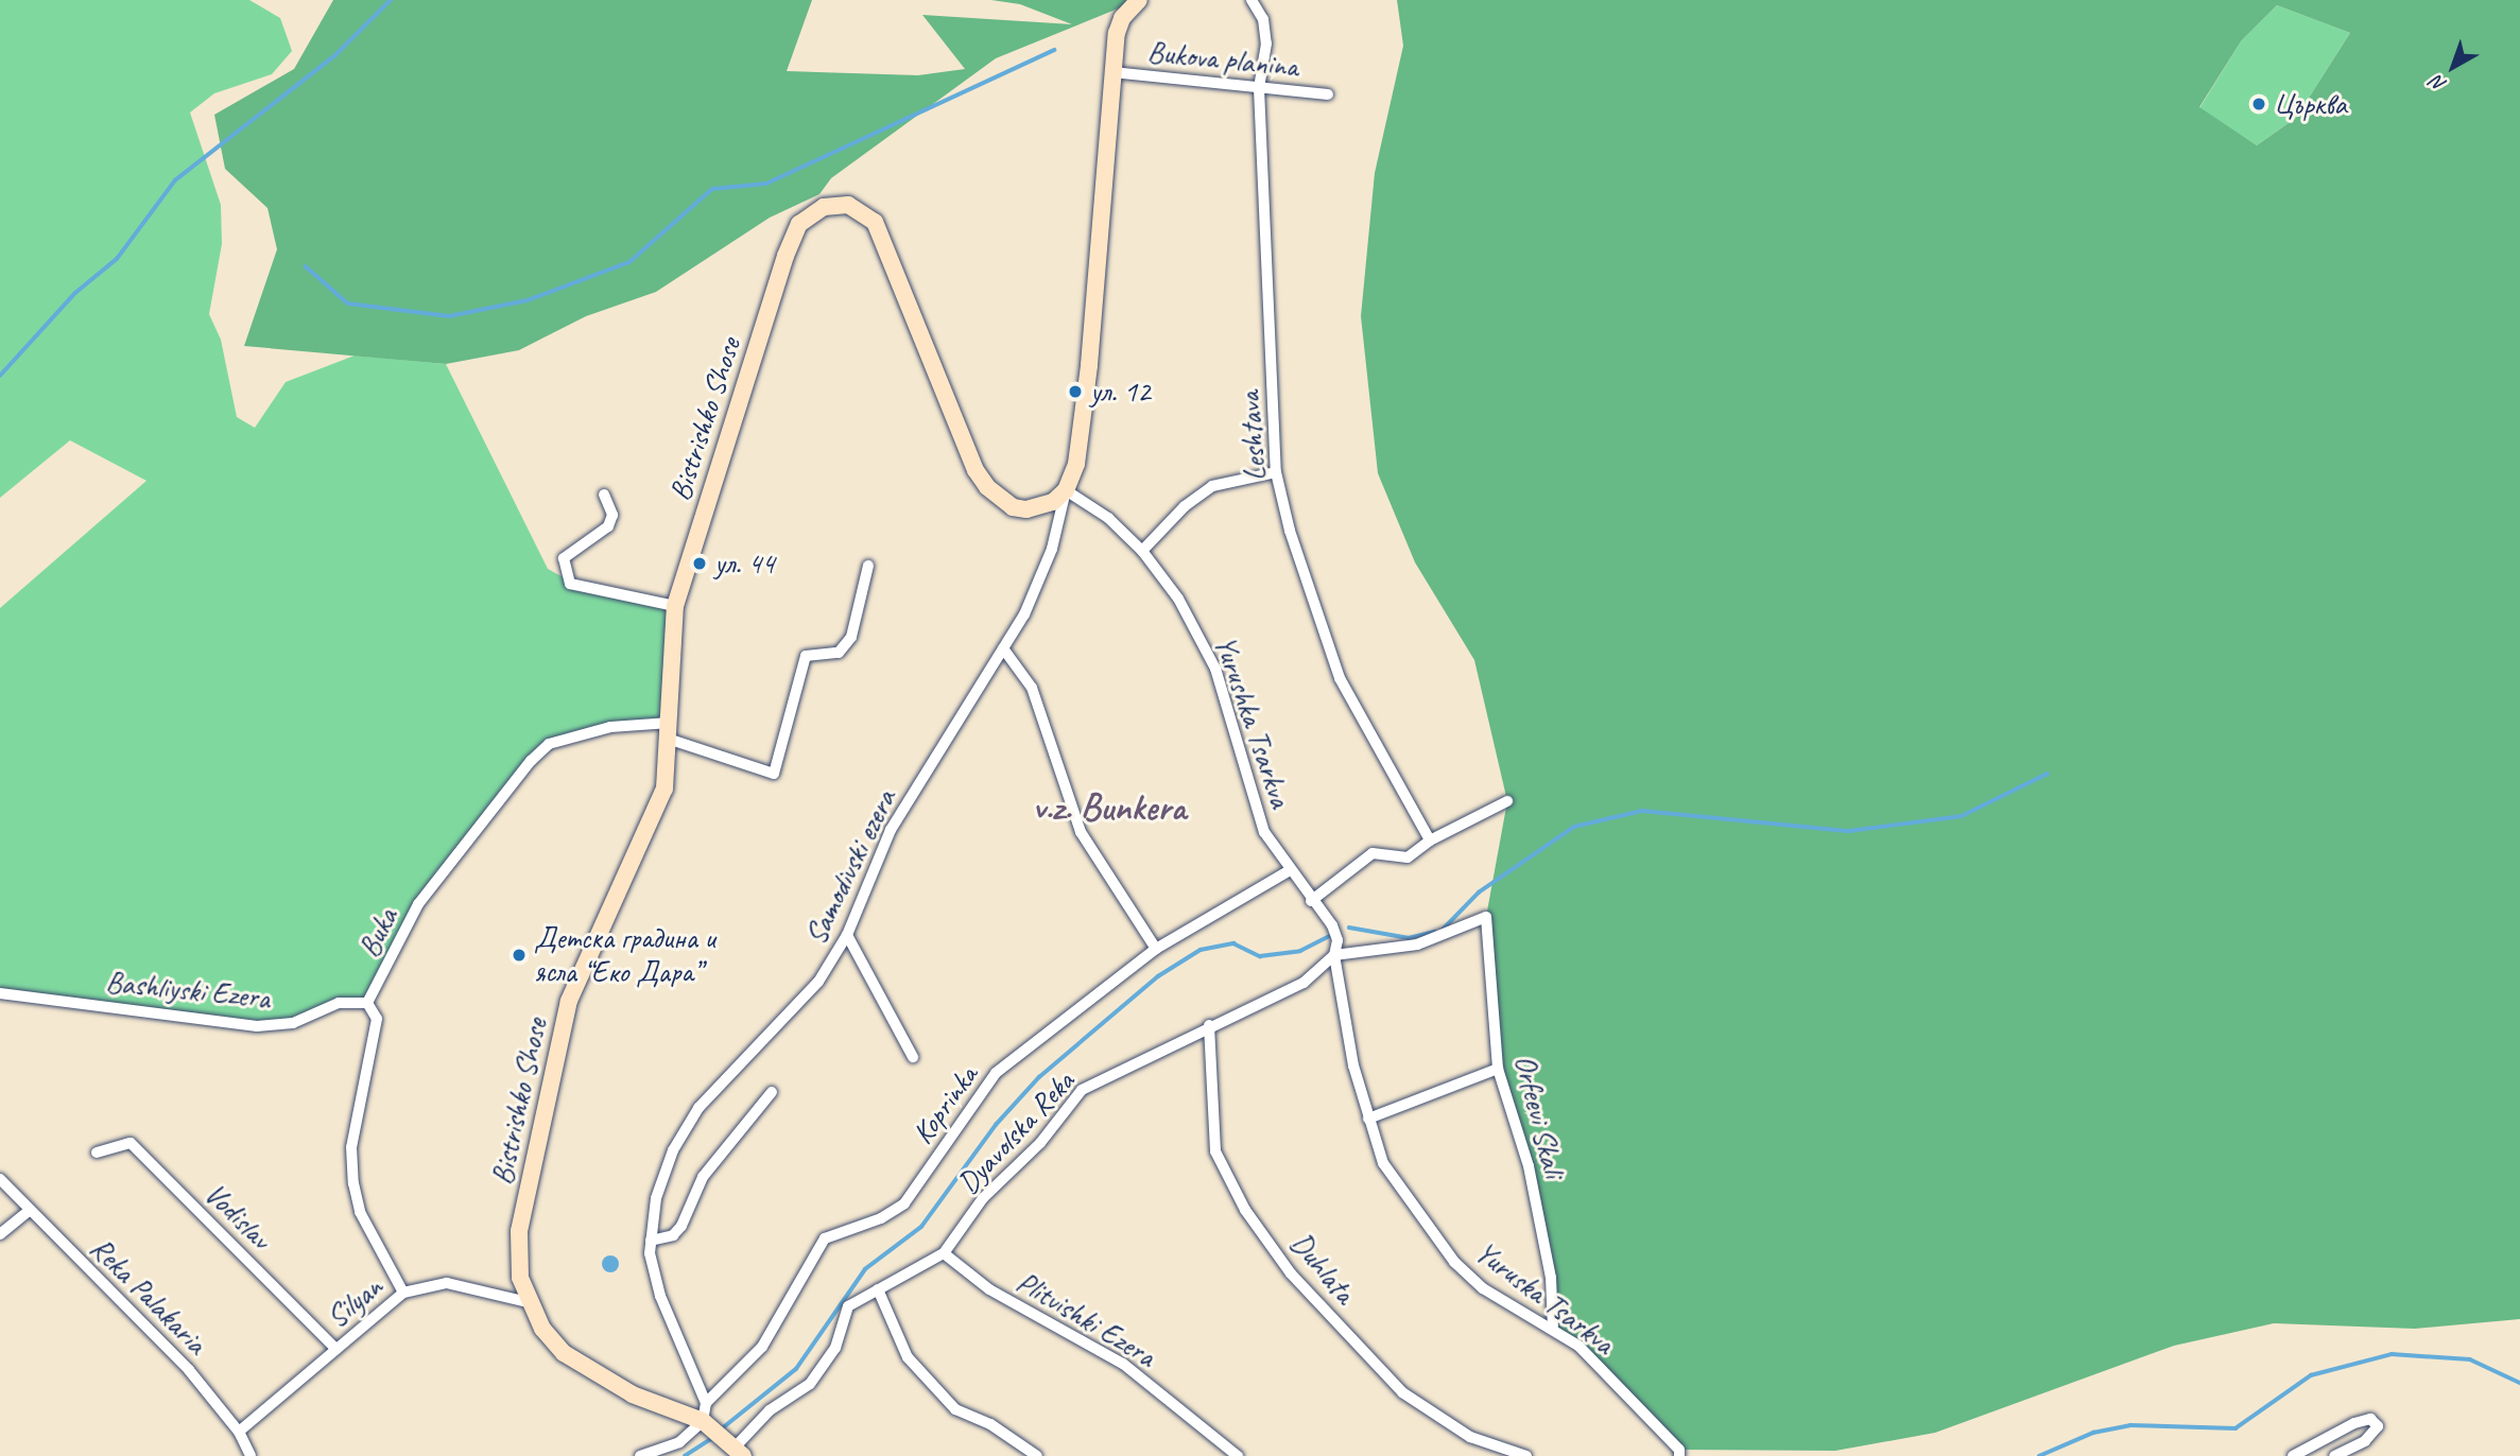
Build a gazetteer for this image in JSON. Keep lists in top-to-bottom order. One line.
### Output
{"streets":{"street":["Bukova planina","Bistrishko Shose","Leshtava","Yurushka Tsarkva","Samodivski ezera","Buka","Bashliyski Ezera","Koprinka","Orfeevi Skali","Dyavolska Reka","Vodislav","Duhlata","Reka Palakaria","Yuruska Tsarkva","Silyan","Plitvishki Ezera"]},"crossings":[["Bukova planina","Leshtava"],["Bistrishko Shose","Yurushka Tsarkva"],["Bistrishko Shose","Samodivski ezera"],["Bistrishko Shose","Buka"],["Bistrishko Shose","Dyavolska Reka"],["Bistrishko Shose","Silyan"],["Yurushka Tsarkva","Samodivski ezera"],["Yurushka Tsarkva","Koprinka"],["Yurushka Tsarkva","Orfeevi Skali"],["Yurushka Tsarkva","Dyavolska Reka"],["Yurushka Tsarkva","Yuruska Tsarkva"],["Samodivski ezera","Koprinka"],["Buka","Bashliyski Ezera"],["Buka","Silyan"],["Orfeevi Skali","Dyavolska Reka"],["Orfeevi Skali","Yuruska Tsarkva"],["Dyavolska Reka","Duhlata"],["Dyavolska Reka","Yuruska Tsarkva"],["Dyavolska Reka","Plitvishki Ezera"],["Vodislav","Silyan"],["Reka Palakaria","Silyan"]],"districts":["v.z. Bunkera"],"places":["Църква","ул. 12","ул. 44","Детска градина и ясла “Еко Дара”"],"north":"bottom left"}
